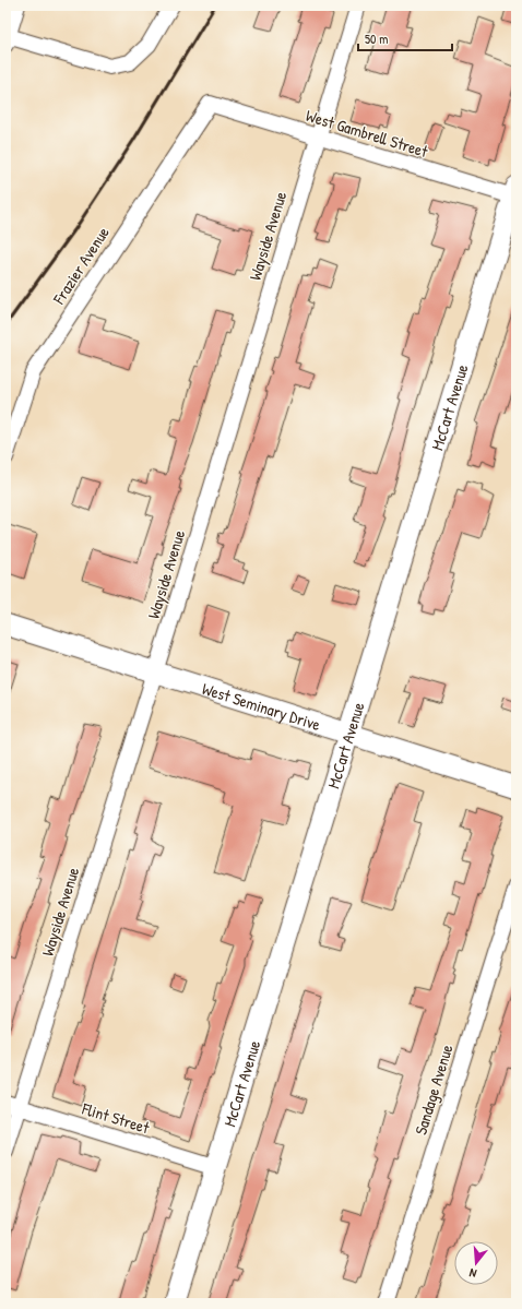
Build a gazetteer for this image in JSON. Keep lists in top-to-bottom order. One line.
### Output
{"streets":{"main road":["McCart Avenue","West Seminary Drive"],"street":["West Gambrell Street","Wayside Avenue","Frazier Avenue","Sandage Avenue","Flint Street"]},"crossings":[["West Gambrell Street","Wayside Avenue"],["West Gambrell Street","Frazier Avenue"],["West Gambrell Street","McCart Avenue"],["Wayside Avenue","West Seminary Drive"],["Wayside Avenue","Flint Street"],["McCart Avenue","West Seminary Drive"],["McCart Avenue","Flint Street"]],"scale_bar":"50 m","north":"bottom"}
